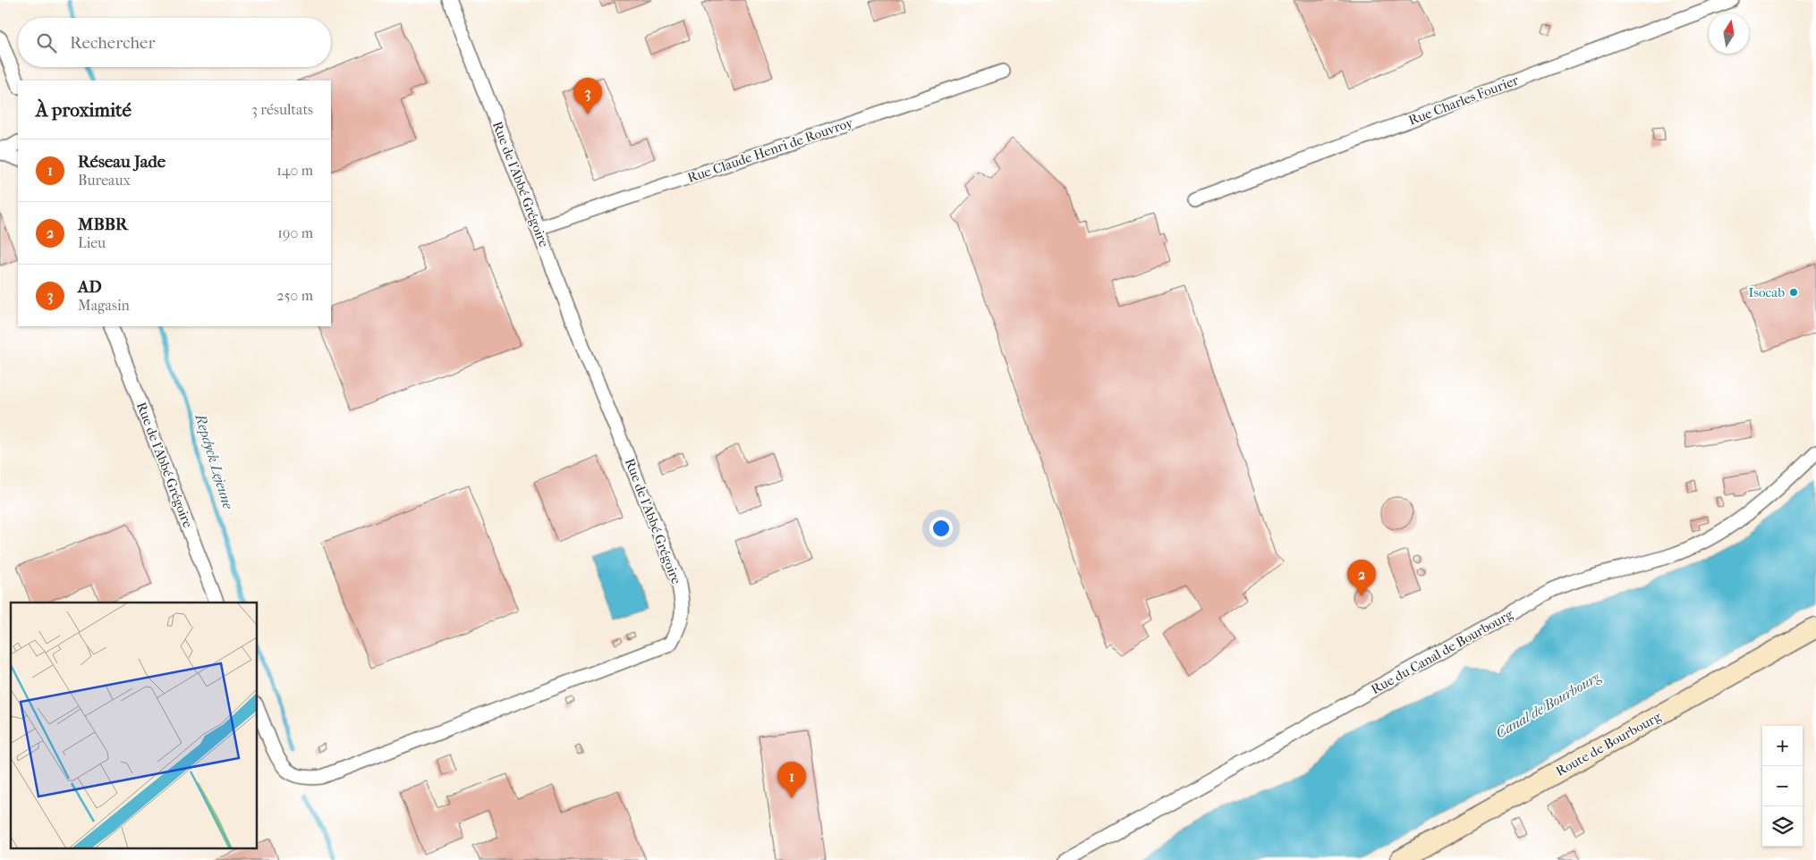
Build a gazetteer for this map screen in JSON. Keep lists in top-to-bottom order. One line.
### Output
{"streets":{"main road":["Route de Bourbourg"],"street":["Rue Charles Fourier","Rue Claude Henri de Rouvroy","Rue de l'Abbé Grégoire","Rue du Canal de Bourbourg"]},"crossings":[["Rue Claude Henri de Rouvroy","Rue de l'Abbé Grégoire"]],"water":["Repdyck Lejeune","Canal de Bourbourg"],"places":["Isocab"],"north":"top","page":{"search":"Rechercher","pins":["3","2","1"],"heading":["À proximité","3 résultats"],"list":[{"mark":"1","name":"Réseau Jade","note":"Bureaux","value":"140 m"},{"mark":"2","name":"MBBR","note":"Lieu","value":"190 m"},{"mark":"3","name":"AD","note":"Magasin","value":"250 m"}],"map_buttons":["+","−"]}}
